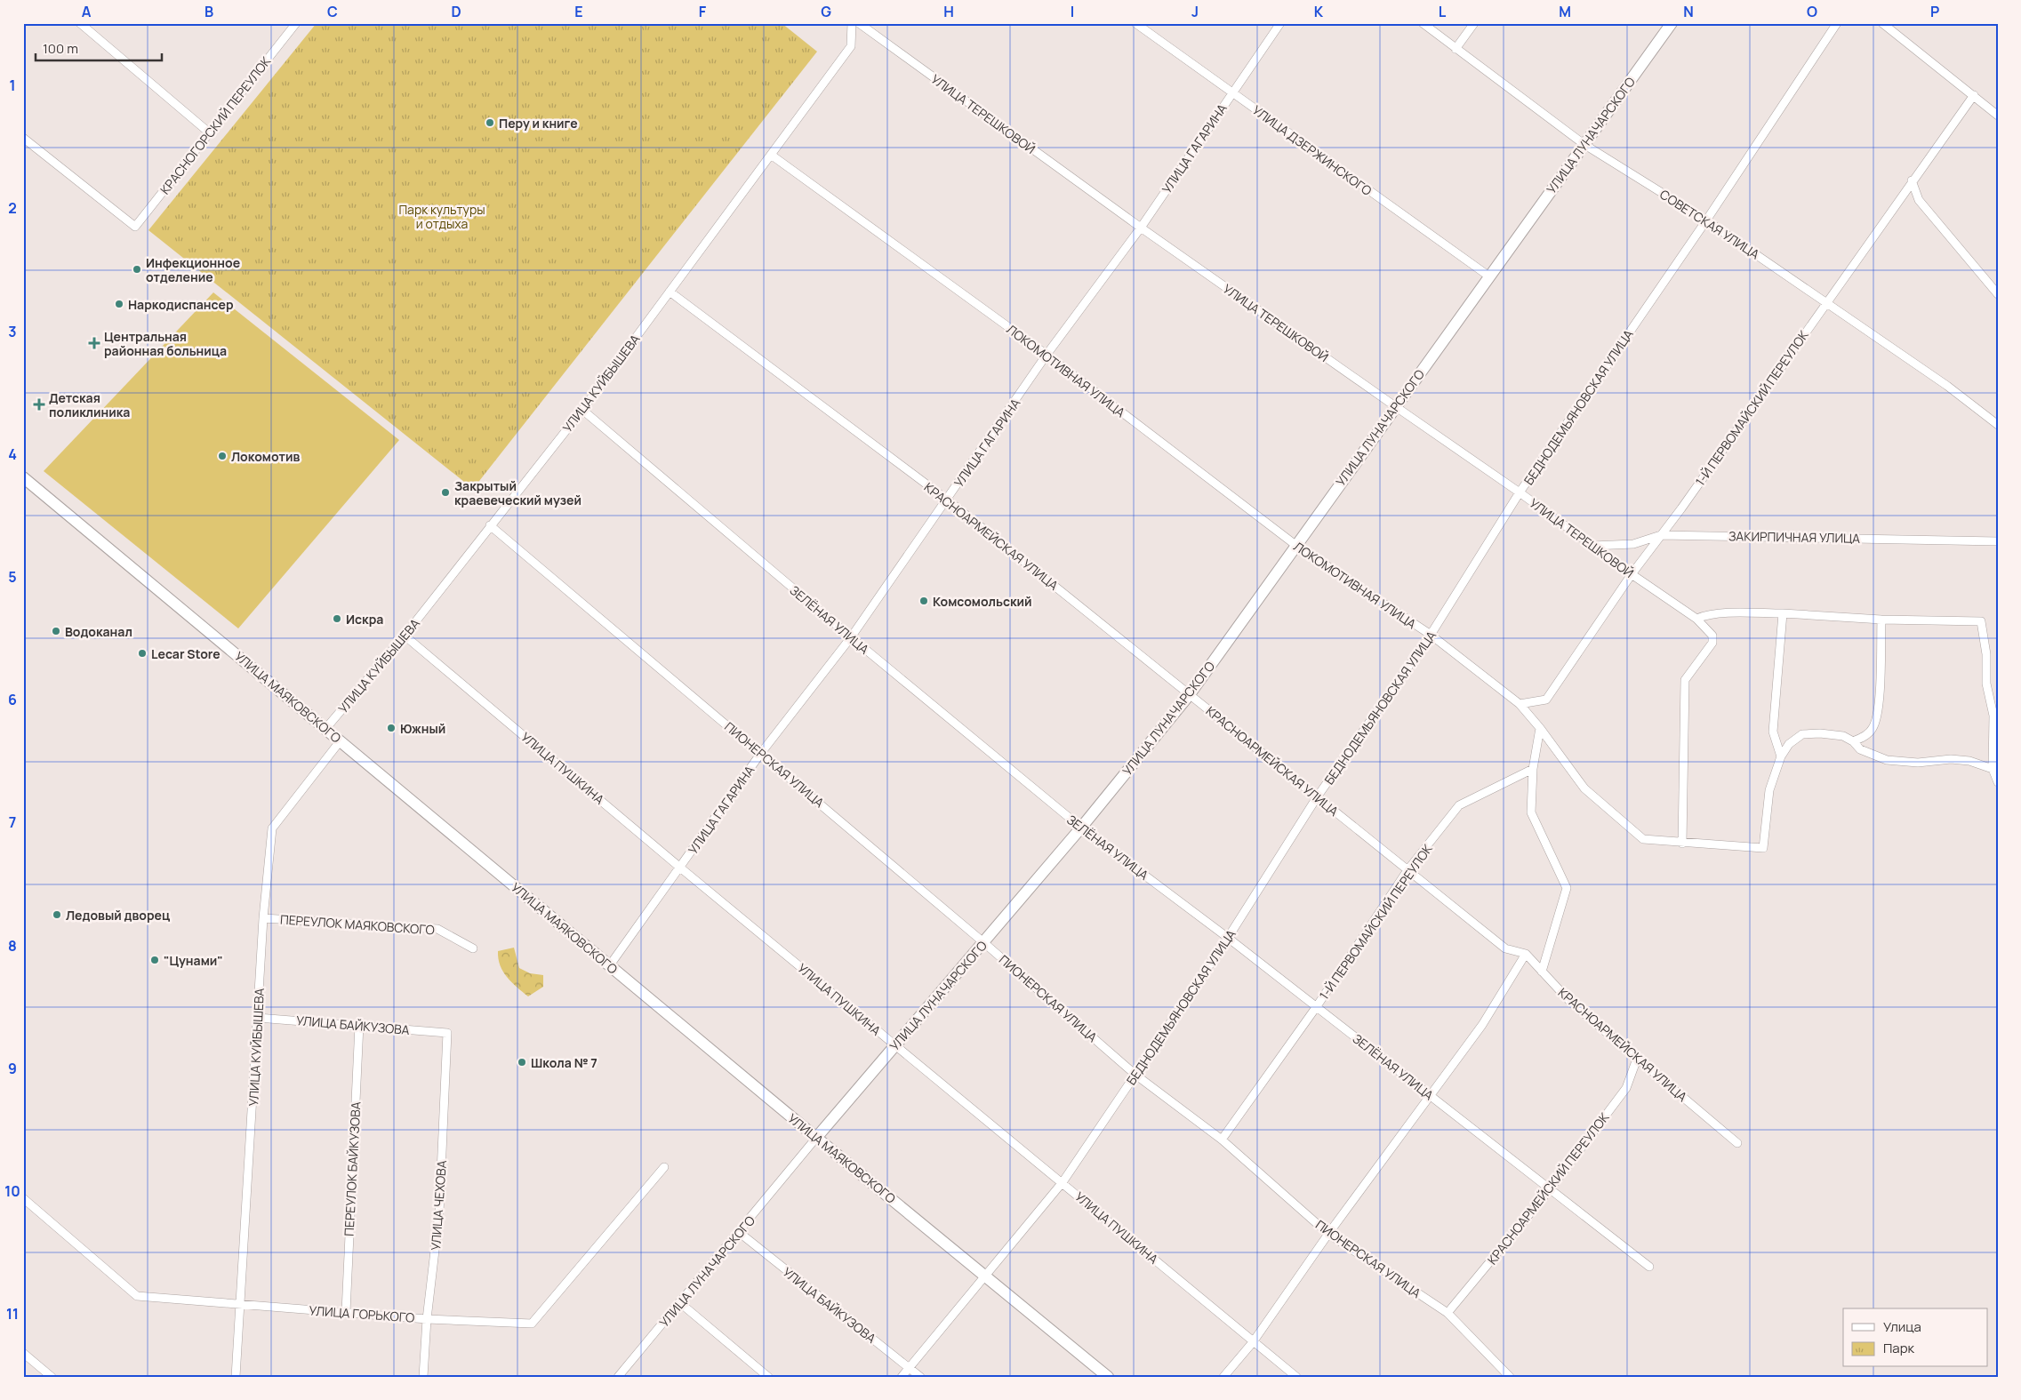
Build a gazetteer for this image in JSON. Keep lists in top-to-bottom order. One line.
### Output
{"streets":{"main road":["УЛИЦА ЛУНАЧАРСКОГО","УЛИЦА МАЯКОВСКОГО"],"street":["УЛИЦА ТЕРЕШКОВОЙ","КРАСНОГОРСКИЙ ПЕРЕУЛОК","УЛИЦА ГАГАРИНА","УЛИЦА ДЗЕРЖИНСКОГО","СОВЕТСКАЯ УЛИЦА","ЛОКОМОТИВНАЯ УЛИЦА","УЛИЦА КУЙБЫШЕВА","БЕДНОДЕМЬЯНОВСКАЯ УЛИЦА","1-Й ПЕРВОМАЙСКИЙ ПЕРЕУЛОК","КРАСНОАРМЕЙСКАЯ УЛИЦА","ЗАКИРПИЧНАЯ УЛИЦА","ЗЕЛЁНАЯ УЛИЦА","ПИОНЕРСКАЯ УЛИЦА","УЛИЦА ПУШКИНА","ПЕРЕУЛОК МАЯКОВСКОГО","УЛИЦА БАЙКУЗОВА","ПЕРЕУЛОК БАЙКУЗОВА","КРАСНОАРМЕЙСКИЙ ПЕРЕУЛОК","УЛИЦА ЧЕХОВА","УЛИЦА ГОРЬКОГО"]},"crossings":[["УЛИЦА ТЕРЕШКОВОЙ","УЛИЦА ЛУНАЧАРСКОГО"],["УЛИЦА ТЕРЕШКОВОЙ","УЛИЦА ГАГАРИНА"],["УЛИЦА ТЕРЕШКОВОЙ","ЛОКОМОТИВНАЯ УЛИЦА"],["УЛИЦА ТЕРЕШКОВОЙ","БЕДНОДЕМЬЯНОВСКАЯ УЛИЦА"],["УЛИЦА ТЕРЕШКОВОЙ","1-Й ПЕРВОМАЙСКИЙ ПЕРЕУЛОК"],["УЛИЦА ТЕРЕШКОВОЙ","ЗАКИРПИЧНАЯ УЛИЦА"],["УЛИЦА ЛУНАЧАРСКОГО","УЛИЦА ДЗЕРЖИНСКОГО"],["УЛИЦА ЛУНАЧАРСКОГО","СОВЕТСКАЯ УЛИЦА"],["УЛИЦА ЛУНАЧАРСКОГО","ЛОКОМОТИВНАЯ УЛИЦА"],["УЛИЦА ЛУНАЧАРСКОГО","КРАСНОАРМЕЙСКАЯ УЛИЦА"],["УЛИЦА ЛУНАЧАРСКОГО","ЗЕЛЁНАЯ УЛИЦА"],["УЛИЦА ЛУНАЧАРСКОГО","УЛИЦА МАЯКОВСКОГО"],["УЛИЦА ЛУНАЧАРСКОГО","ПИОНЕРСКАЯ УЛИЦА"],["УЛИЦА ЛУНАЧАРСКОГО","УЛИЦА ПУШКИНА"],["УЛИЦА ЛУНАЧАРСКОГО","УЛИЦА БАЙКУЗОВА"],["УЛИЦА ГАГАРИНА","УЛИЦА ДЗЕРЖИНСКОГО"],["УЛИЦА ГАГАРИНА","ЛОКОМОТИВНАЯ УЛИЦА"],["УЛИЦА ГАГАРИНА","КРАСНОАРМЕЙСКАЯ УЛИЦА"],["УЛИЦА ГАГАРИНА","ЗЕЛЁНАЯ УЛИЦА"],["УЛИЦА ГАГАРИНА","УЛИЦА МАЯКОВСКОГО"],["УЛИЦА ГАГАРИНА","ПИОНЕРСКАЯ УЛИЦА"],["УЛИЦА ГАГАРИНА","УЛИЦА ПУШКИНА"],["СОВЕТСКАЯ УЛИЦА","БЕДНОДЕМЬЯНОВСКАЯ УЛИЦА"],["СОВЕТСКАЯ УЛИЦА","1-Й ПЕРВОМАЙСКИЙ ПЕРЕУЛОК"],["ЛОКОМОТИВНАЯ УЛИЦА","УЛИЦА КУЙБЫШЕВА"],["ЛОКОМОТИВНАЯ УЛИЦА","БЕДНОДЕМЬЯНОВСКАЯ УЛИЦА"],["ЛОКОМОТИВНАЯ УЛИЦА","1-Й ПЕРВОМАЙСКИЙ ПЕРЕУЛОК"],["УЛИЦА КУЙБЫШЕВА","КРАСНОАРМЕЙСКАЯ УЛИЦА"],["УЛИЦА КУЙБЫШЕВА","ЗЕЛЁНАЯ УЛИЦА"],["УЛИЦА КУЙБЫШЕВА","УЛИЦА МАЯКОВСКОГО"],["УЛИЦА КУЙБЫШЕВА","ПИОНЕРСКАЯ УЛИЦА"],["УЛИЦА КУЙБЫШЕВА","УЛИЦА ПУШКИНА"],["УЛИЦА КУЙБЫШЕВА","ПЕРЕУЛОК МАЯКОВСКОГО"],["УЛИЦА КУЙБЫШЕВА","УЛИЦА БАЙКУЗОВА"],["УЛИЦА КУЙБЫШЕВА","УЛИЦА ГОРЬКОГО"],["БЕДНОДЕМЬЯНОВСКАЯ УЛИЦА","КРАСНОАРМЕЙСКАЯ УЛИЦА"],["БЕДНОДЕМЬЯНОВСКАЯ УЛИЦА","ЗЕЛЁНАЯ УЛИЦА"],["БЕДНОДЕМЬЯНОВСКАЯ УЛИЦА","УЛИЦА МАЯКОВСКОГО"],["БЕДНОДЕМЬЯНОВСКАЯ УЛИЦА","ПИОНЕРСКАЯ УЛИЦА"],["БЕДНОДЕМЬЯНОВСКАЯ УЛИЦА","УЛИЦА ПУШКИНА"],["БЕДНОДЕМЬЯНОВСКАЯ УЛИЦА","УЛИЦА БАЙКУЗОВА"],["1-Й ПЕРВОМАЙСКИЙ ПЕРЕУЛОК","КРАСНОАРМЕЙСКАЯ УЛИЦА"],["1-Й ПЕРВОМАЙСКИЙ ПЕРЕУЛОК","ЗАКИРПИЧНАЯ УЛИЦА"],["1-Й ПЕРВОМАЙСКИЙ ПЕРЕУЛОК","ЗЕЛЁНАЯ УЛИЦА"],["1-Й ПЕРВОМАЙСКИЙ ПЕРЕУЛОК","ПИОНЕРСКАЯ УЛИЦА"],["КРАСНОАРМЕЙСКАЯ УЛИЦА","КРАСНОАРМЕЙСКИЙ ПЕРЕУЛОК"],["ЗЕЛЁНАЯ УЛИЦА","КРАСНОАРМЕЙСКИЙ ПЕРЕУЛОК"],["ПИОНЕРСКАЯ УЛИЦА","КРАСНОАРМЕЙСКИЙ ПЕРЕУЛОК"],["УЛИЦА БАЙКУЗОВА","ПЕРЕУЛОК БАЙКУЗОВА"],["УЛИЦА БАЙКУЗОВА","УЛИЦА ЧЕХОВА"],["ПЕРЕУЛОК БАЙКУЗОВА","УЛИЦА ГОРЬКОГО"],["УЛИЦА ЧЕХОВА","УЛИЦА ГОРЬКОГО"]],"parks":["Парк культуры и отдыха"],"places":{"other":["Перу и книге","Инфекционное отделение","Наркодиспансер","Локомотив","Закрытый краевеческий музей","Комсомольский","Искра","Водоканал","Lecar Store","Южный","Ледовый дворец","\"Цунами\"","Школа № 7"],"health":["Центральная районная больница","Детская поликлиника"]},"legend":["Улица","Парк"],"scale_bar":"100 m","grid":{"columns":["A","B","C","D","E","F","G","H","I","J","K","L","M","N","O","P"],"rows":["1","2","3","4","5","6","7","8","9","10","11"]}}
